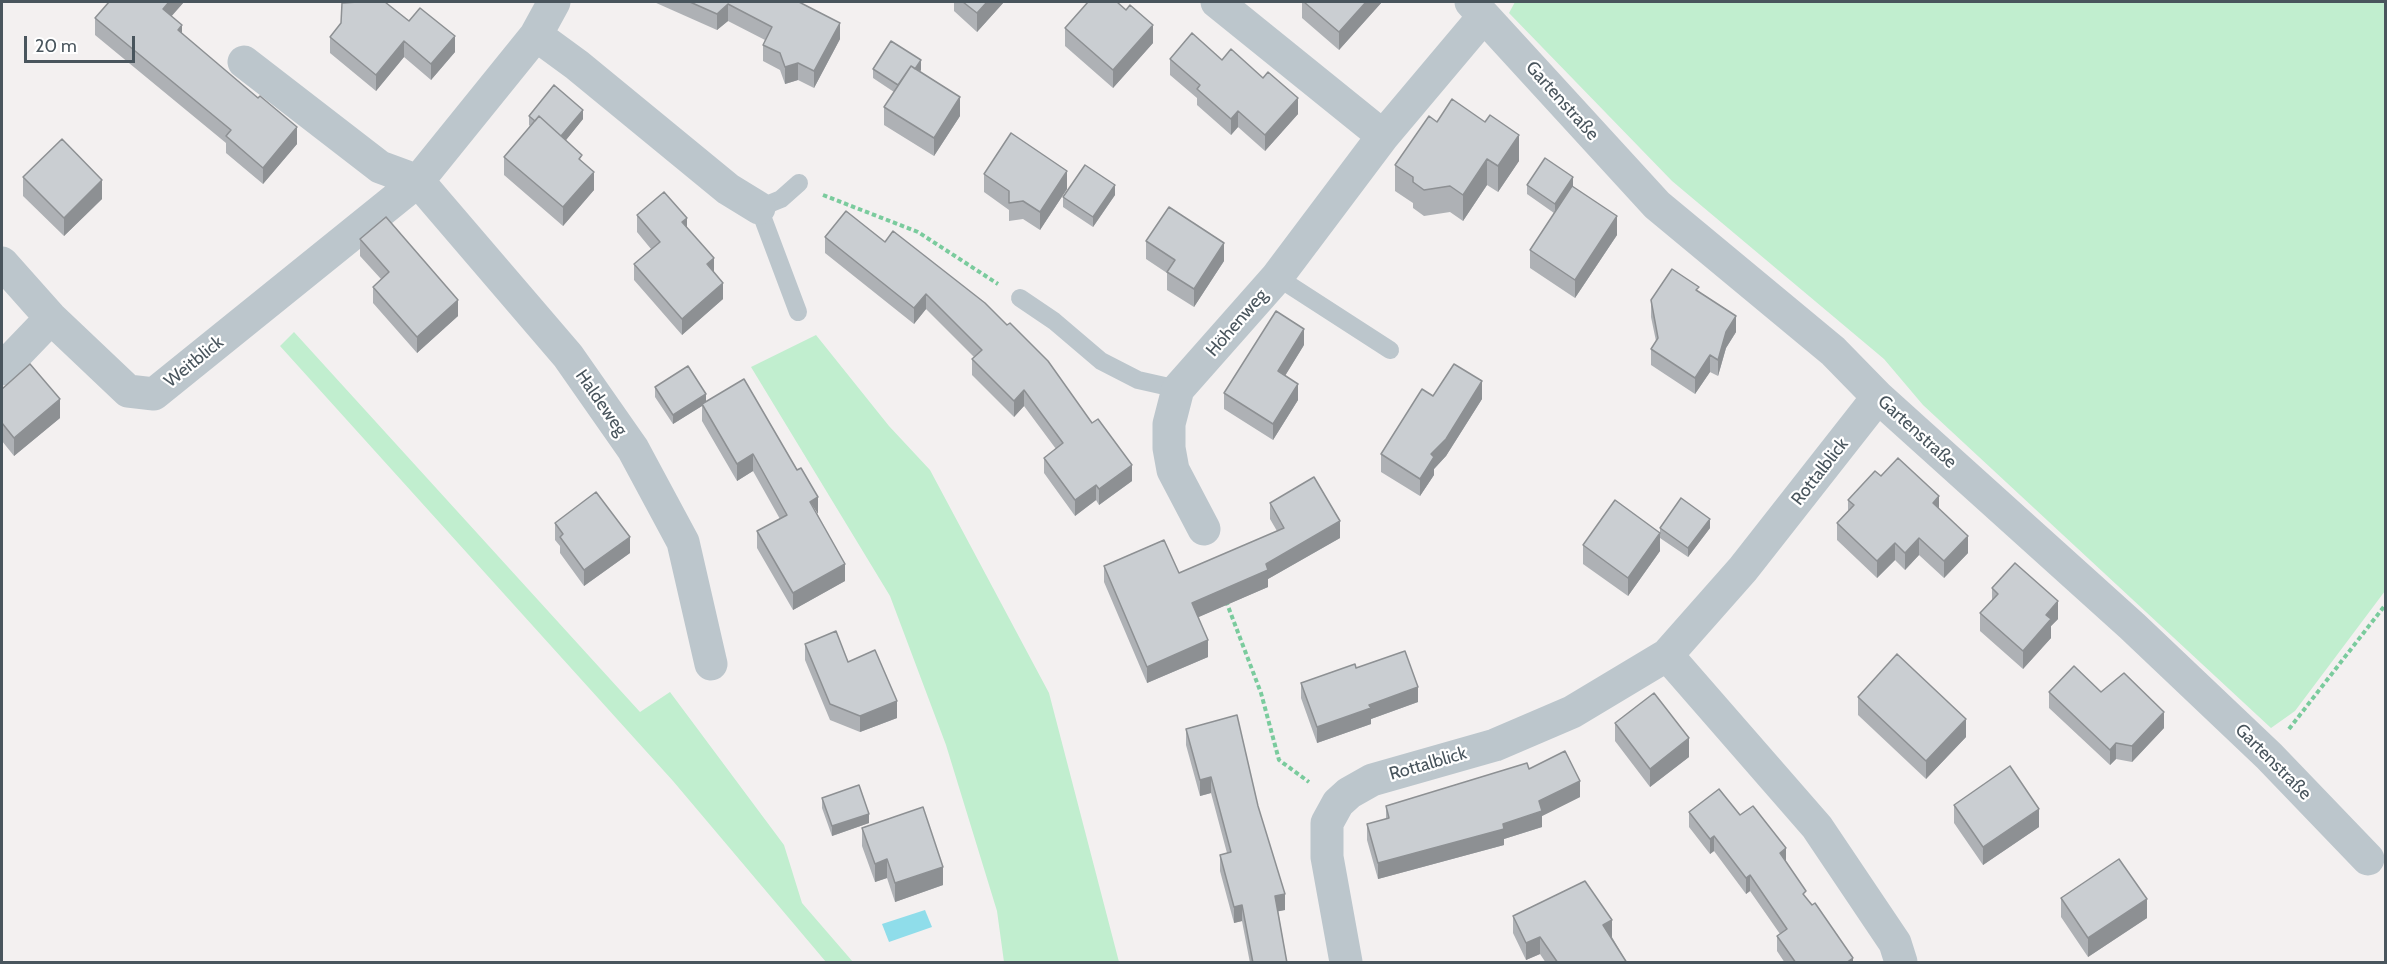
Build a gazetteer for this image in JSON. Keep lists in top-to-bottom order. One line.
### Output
{"streets":{"street":["Gartenstraße","Höhenweg","Weitblick","Haldeweg","Rottalblick"]},"crossings":[["Gartenstraße","Höhenweg"],["Gartenstraße","Rottalblick"],["Weitblick","Haldeweg"]],"scale_bar":"20 m"}
